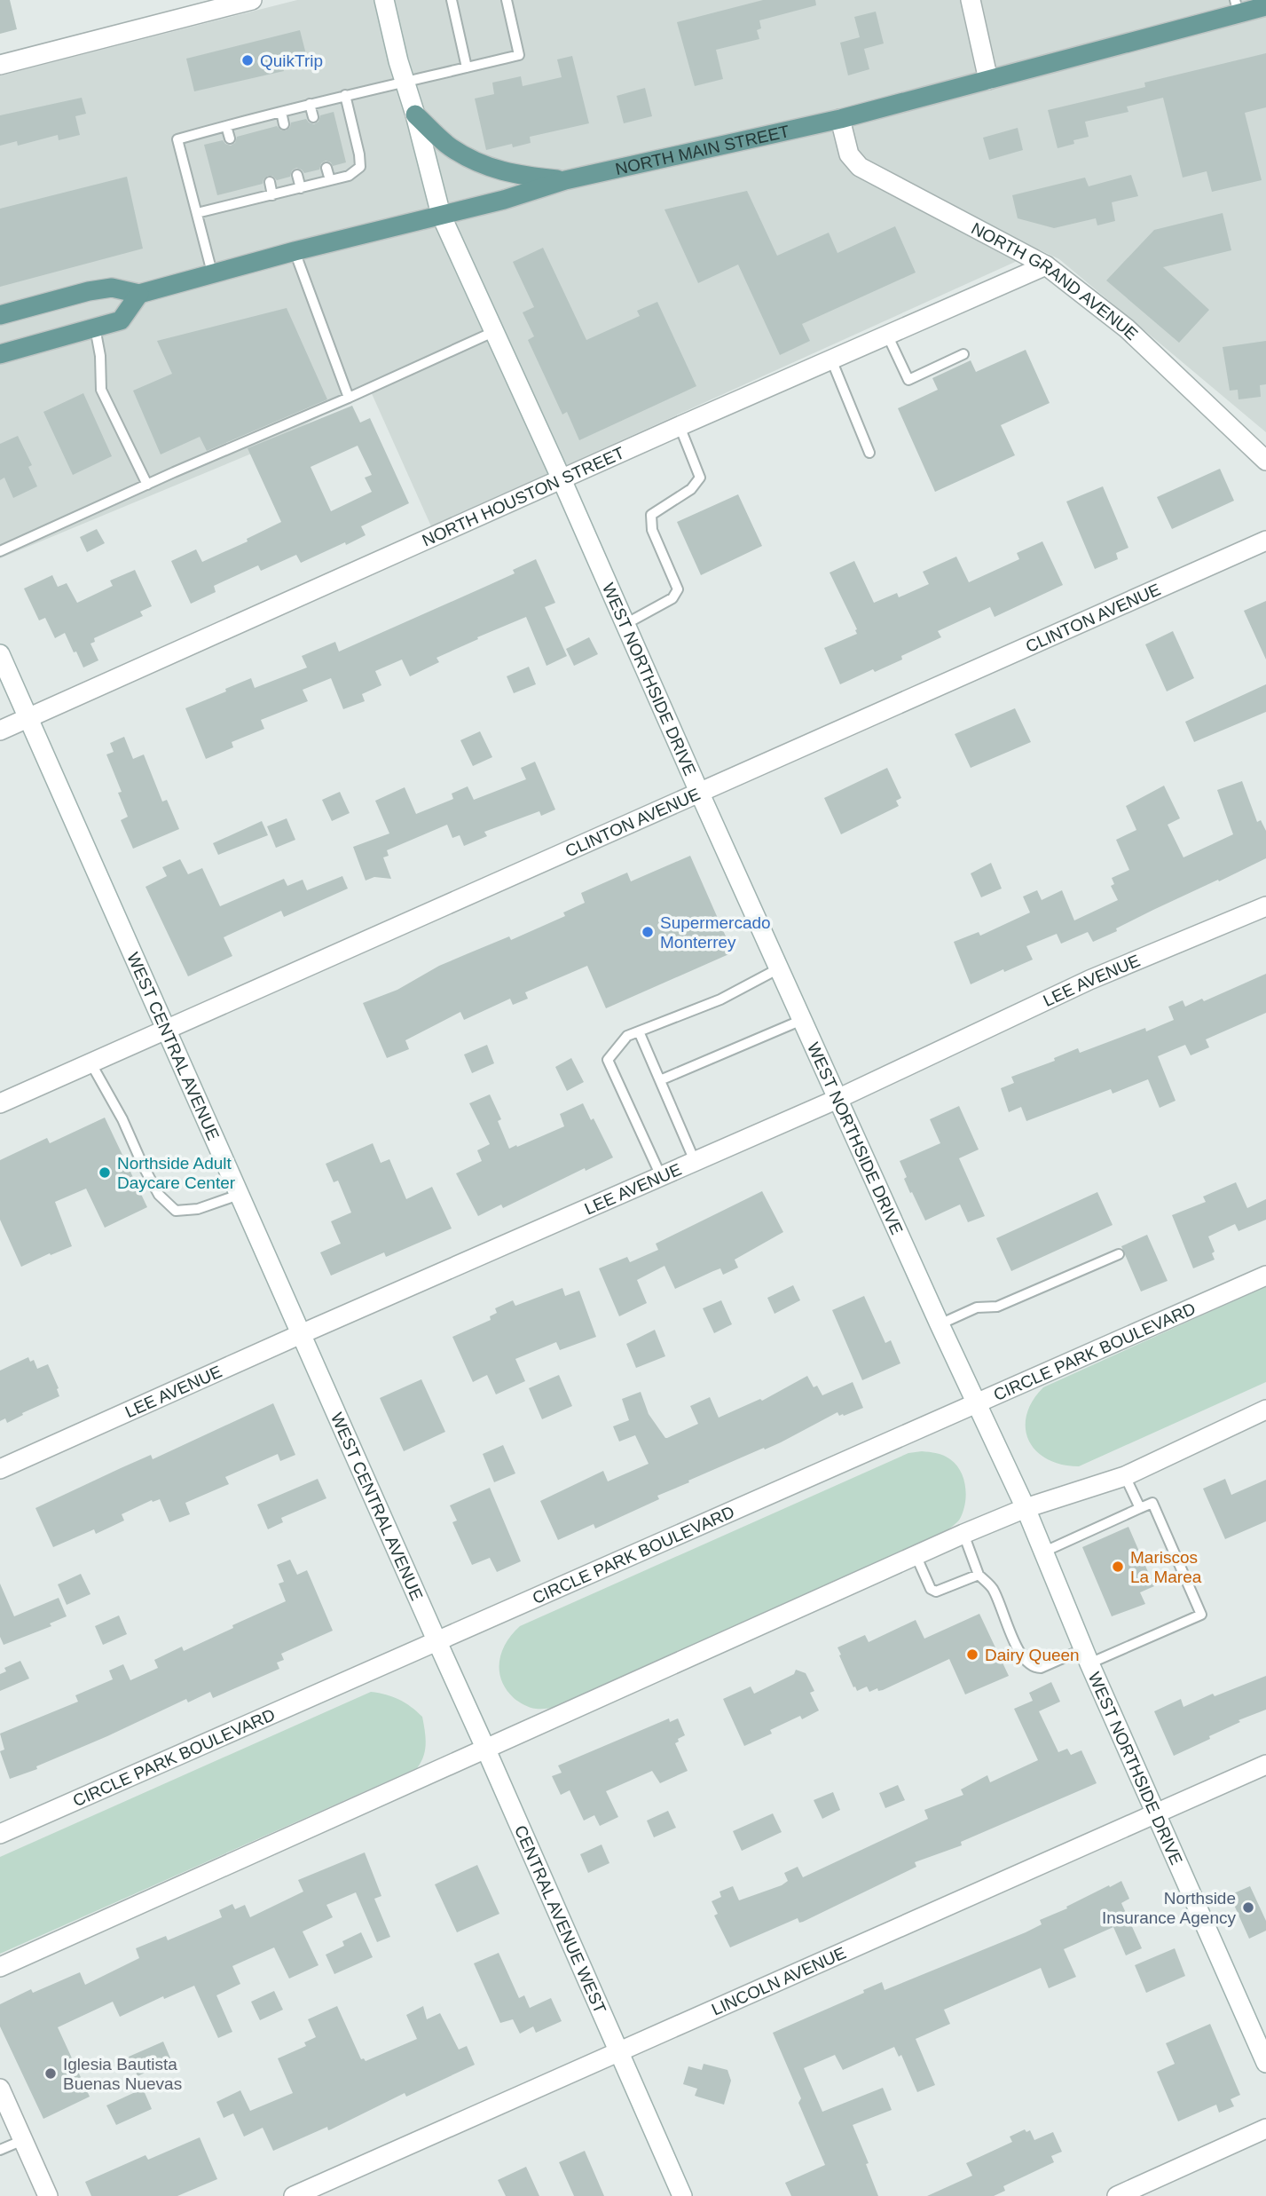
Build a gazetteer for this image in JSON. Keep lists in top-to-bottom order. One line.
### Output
{"streets":{"main road":["NORTH MAIN STREET"],"street":["NORTH GRAND AVENUE","NORTH HOUSTON STREET","CLINTON AVENUE","WEST NORTHSIDE DRIVE","LEE AVENUE","WEST CENTRAL AVENUE","CIRCLE PARK BOULEVARD","CENTRAL AVENUE WEST","LINCOLN AVENUE"]},"crossings":[["NORTH MAIN STREET","NORTH GRAND AVENUE"],["NORTH MAIN STREET","WEST NORTHSIDE DRIVE"],["NORTH GRAND AVENUE","NORTH HOUSTON STREET"],["NORTH HOUSTON STREET","WEST NORTHSIDE DRIVE"],["NORTH HOUSTON STREET","WEST CENTRAL AVENUE"],["CLINTON AVENUE","WEST NORTHSIDE DRIVE"],["CLINTON AVENUE","WEST CENTRAL AVENUE"],["WEST NORTHSIDE DRIVE","LEE AVENUE"],["WEST NORTHSIDE DRIVE","CIRCLE PARK BOULEVARD"],["WEST NORTHSIDE DRIVE","LINCOLN AVENUE"],["LEE AVENUE","WEST CENTRAL AVENUE"],["WEST CENTRAL AVENUE","CIRCLE PARK BOULEVARD"],["WEST CENTRAL AVENUE","CENTRAL AVENUE WEST"],["CIRCLE PARK BOULEVARD","CENTRAL AVENUE WEST"],["CENTRAL AVENUE WEST","LINCOLN AVENUE"]],"places":["QuikTrip","Supermercado Monterrey","Northside Adult Daycare Center","Mariscos La Marea","Dairy Queen","Northside Insurance Agency","Iglesia Bautista Buenas Nuevas"]}
